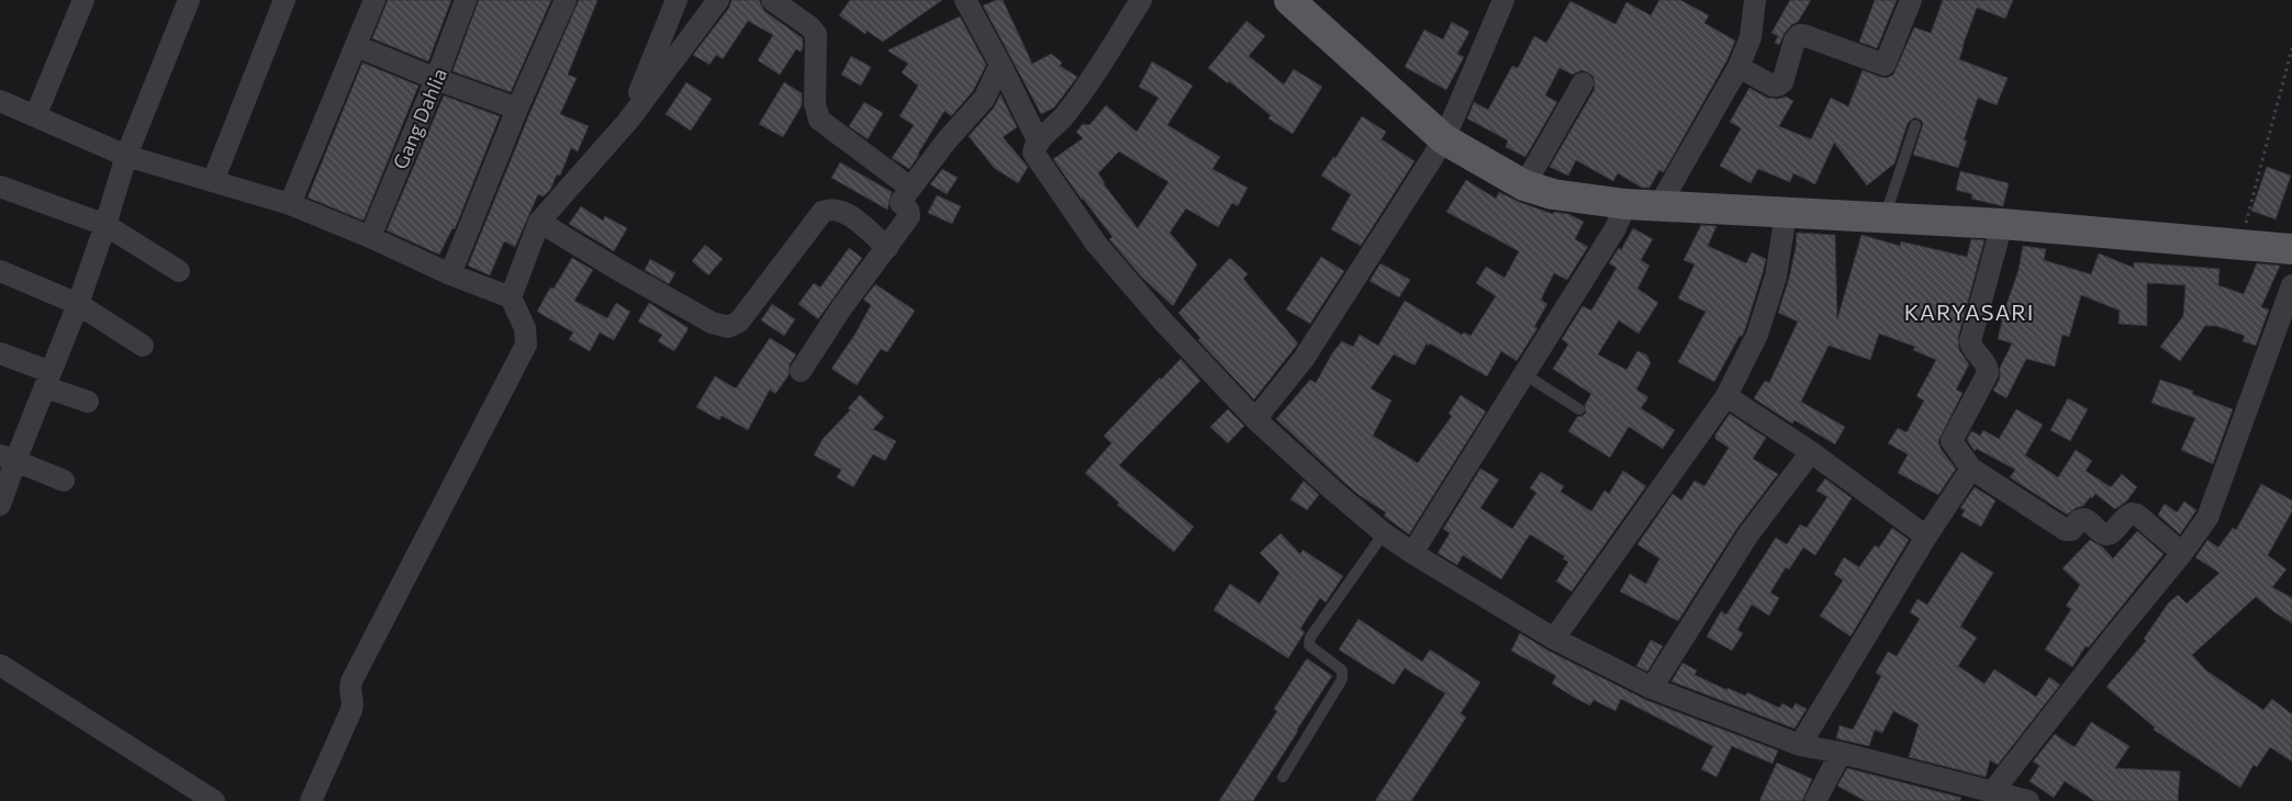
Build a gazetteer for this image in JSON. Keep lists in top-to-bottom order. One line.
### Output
{"streets":{"street":["Gang Dahlia"]},"districts":["KARYASARI"]}
